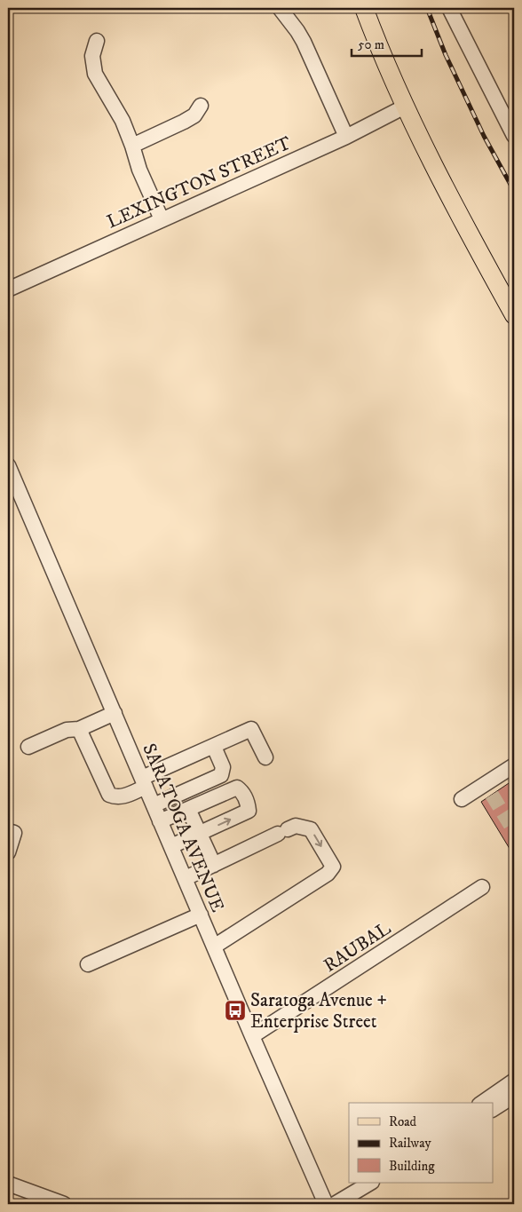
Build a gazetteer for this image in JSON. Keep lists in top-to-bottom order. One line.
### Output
{"streets":{"street":["LEXINGTON STREET","SARATOGA AVENUE","RAUBAL"]},"crossings":[["SARATOGA AVENUE","RAUBAL"]],"places":{"bus stop":["Saratoga Avenue + Enterprise Street"]},"legend":["Road","Railway","Building"],"scale_bar":"50 m"}
